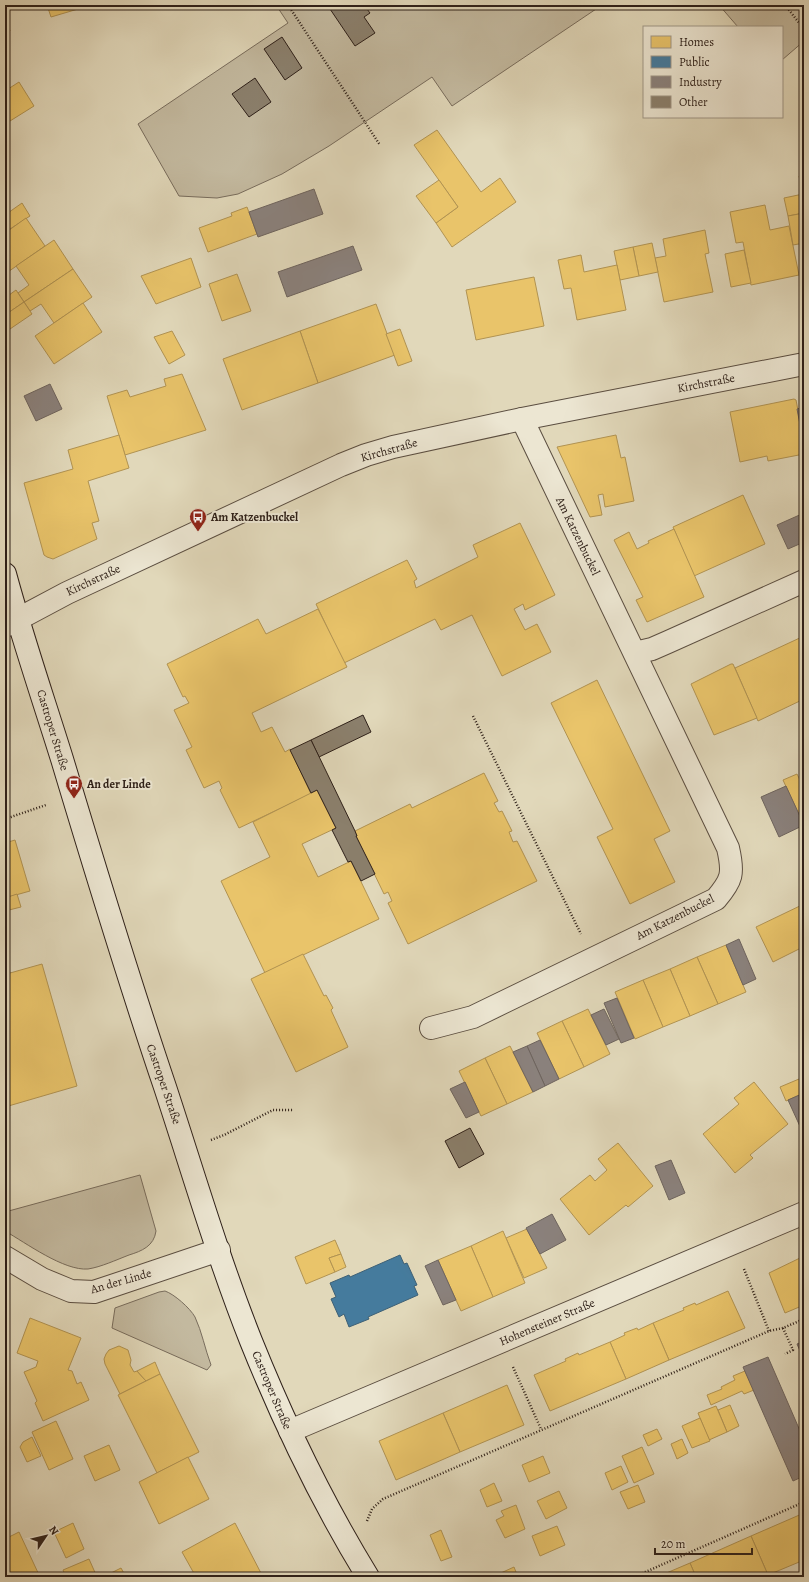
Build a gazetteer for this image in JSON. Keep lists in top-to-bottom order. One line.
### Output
{"streets":{"street":["Kirchstraße","Am Katzenbuckel","Castroper Straße","An der Linde","Hohensteiner Straße"]},"crossings":[["Kirchstraße","Am Katzenbuckel"],["Kirchstraße","Castroper Straße"],["Castroper Straße","An der Linde"],["Castroper Straße","Hohensteiner Straße"]],"places":{"bus stop":["Am Katzenbuckel","An der Linde"]},"legend":["Homes","Public","Industry","Other"],"scale_bar":"20 m","north":"top right"}
